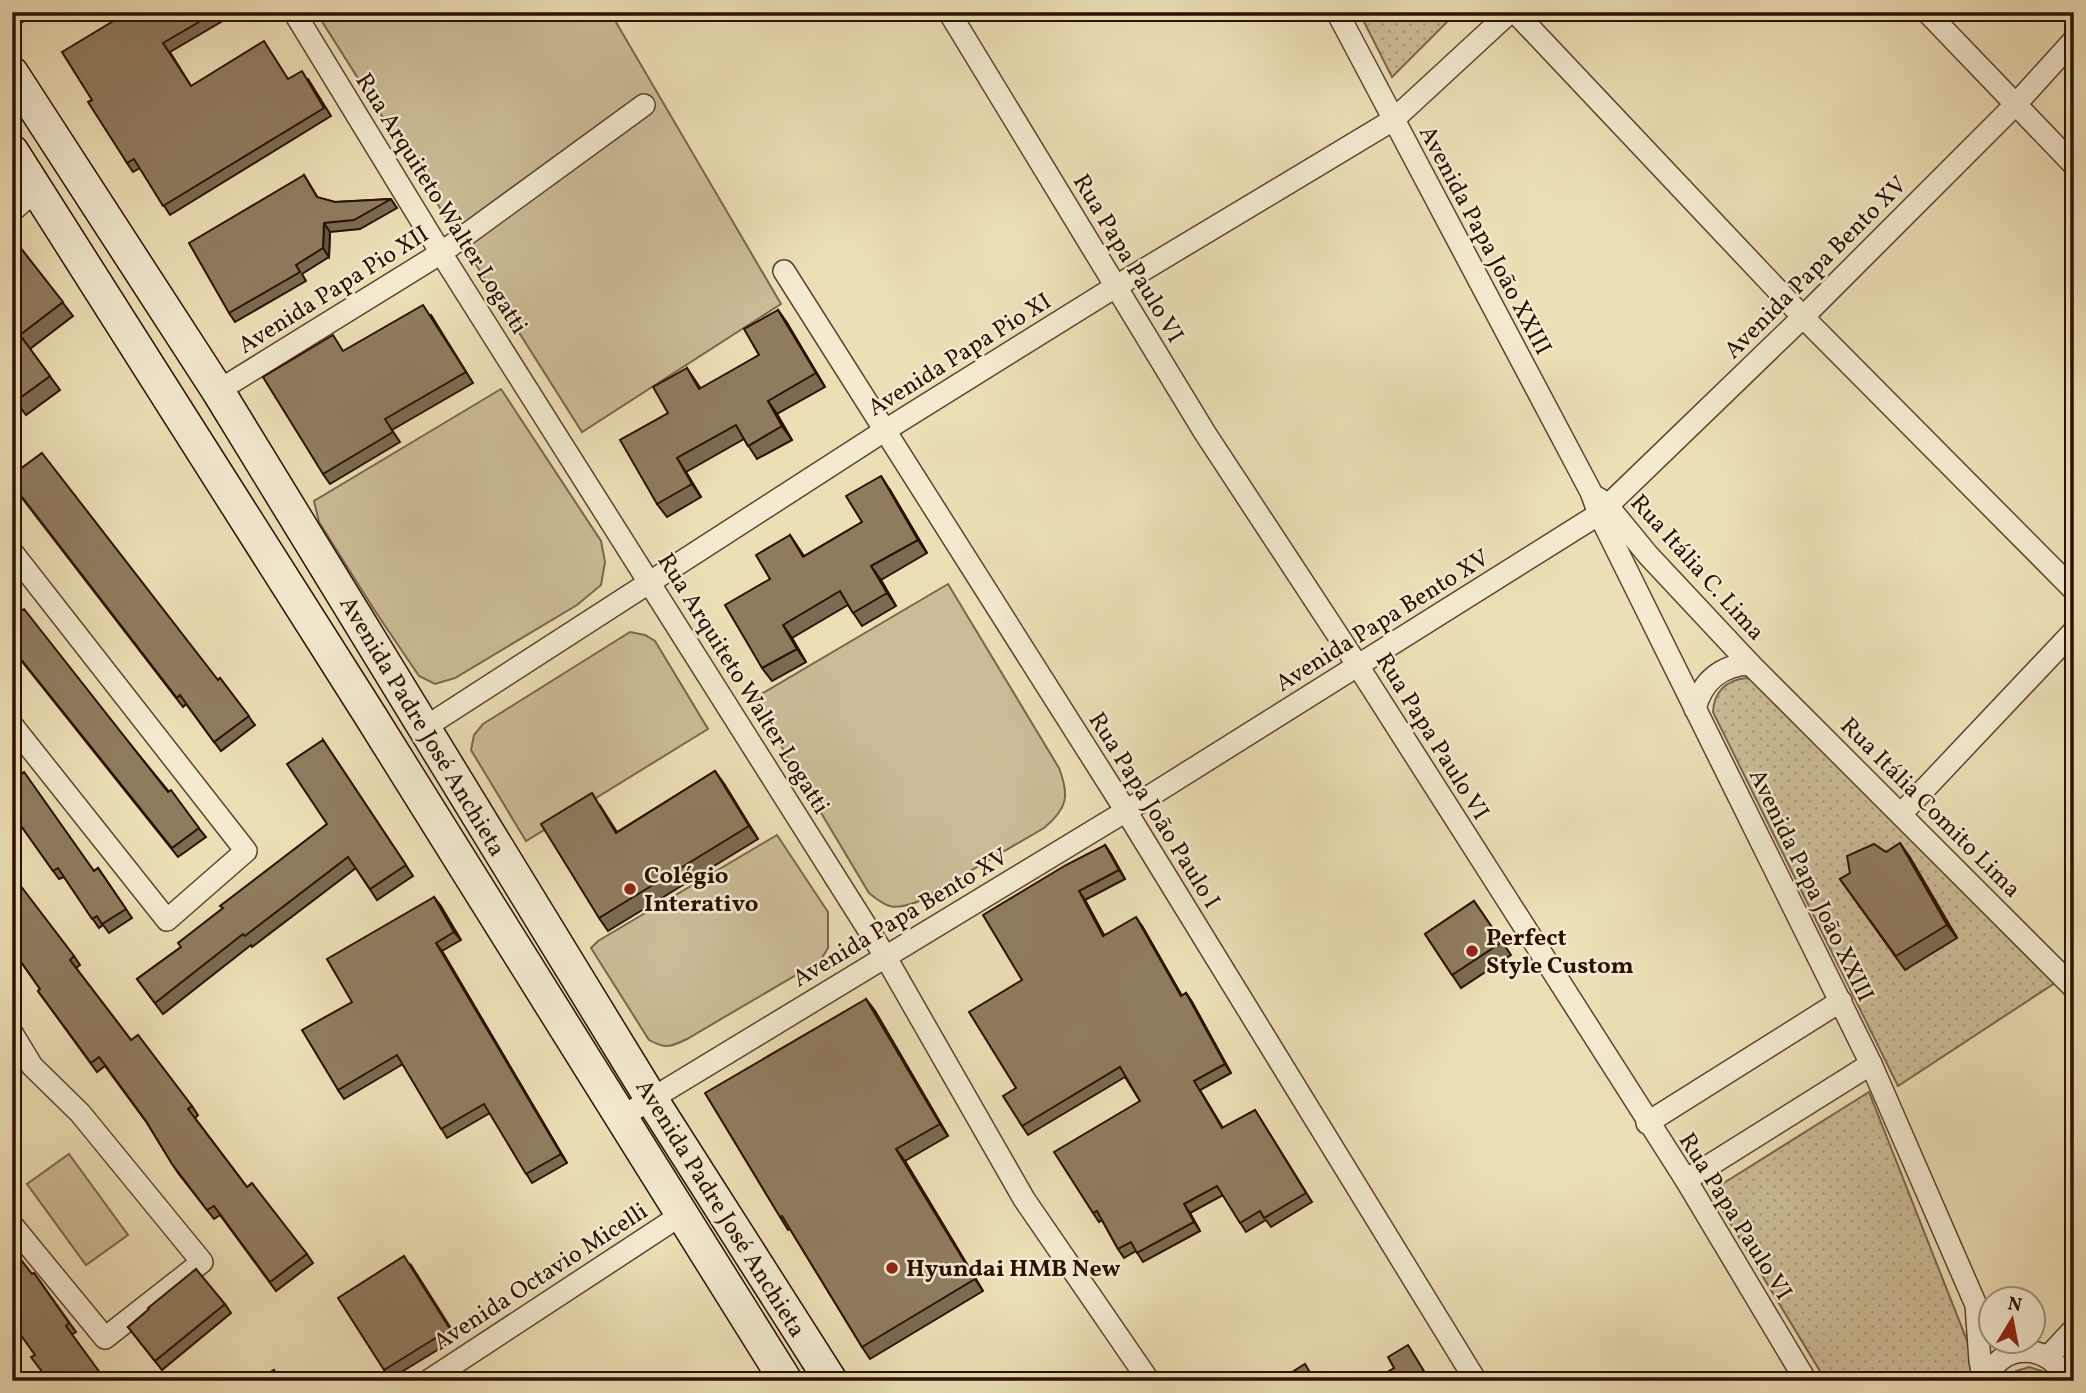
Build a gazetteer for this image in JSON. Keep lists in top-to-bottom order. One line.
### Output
{"streets":{"main road":["Avenida Padre José Anchieta"],"street":["Rua Arquiteto Walter Logatti","Avenida Papa João XXIII","Rua Papa Paulo VI","Avenida Papa Bento XV","Avenida Papa Pio XII","Avenida Papa Pio XI","Rua Itália C. Lima","Rua Itália Comito Lima","Rua Papa João Paulo I","Avenida Octavio Micelli"]},"crossings":[["Rua Arquiteto Walter Logatti","Avenida Papa Bento XV"],["Rua Arquiteto Walter Logatti","Avenida Papa Pio XII"],["Rua Arquiteto Walter Logatti","Avenida Papa Pio XI"],["Avenida Papa João XXIII","Avenida Papa Bento XV"],["Avenida Papa João XXIII","Avenida Papa Pio XI"],["Avenida Papa João XXIII","Rua Itália C. Lima"],["Rua Papa Paulo VI","Avenida Papa Bento XV"],["Rua Papa Paulo VI","Avenida Papa Pio XI"],["Avenida Papa Bento XV","Rua Itália C. Lima"],["Avenida Papa Bento XV","Avenida Padre José Anchieta"],["Avenida Papa Bento XV","Rua Papa João Paulo I"],["Avenida Papa Pio XII","Avenida Padre José Anchieta"],["Avenida Papa Pio XI","Avenida Padre José Anchieta"],["Avenida Papa Pio XI","Rua Papa João Paulo I"],["Rua Itália C. Lima","Rua Itália Comito Lima"],["Avenida Padre José Anchieta","Avenida Octavio Micelli"]],"places":["Colégio Interativo","Perfect Style Custom","Hyundai HMB New"],"north":"top"}
